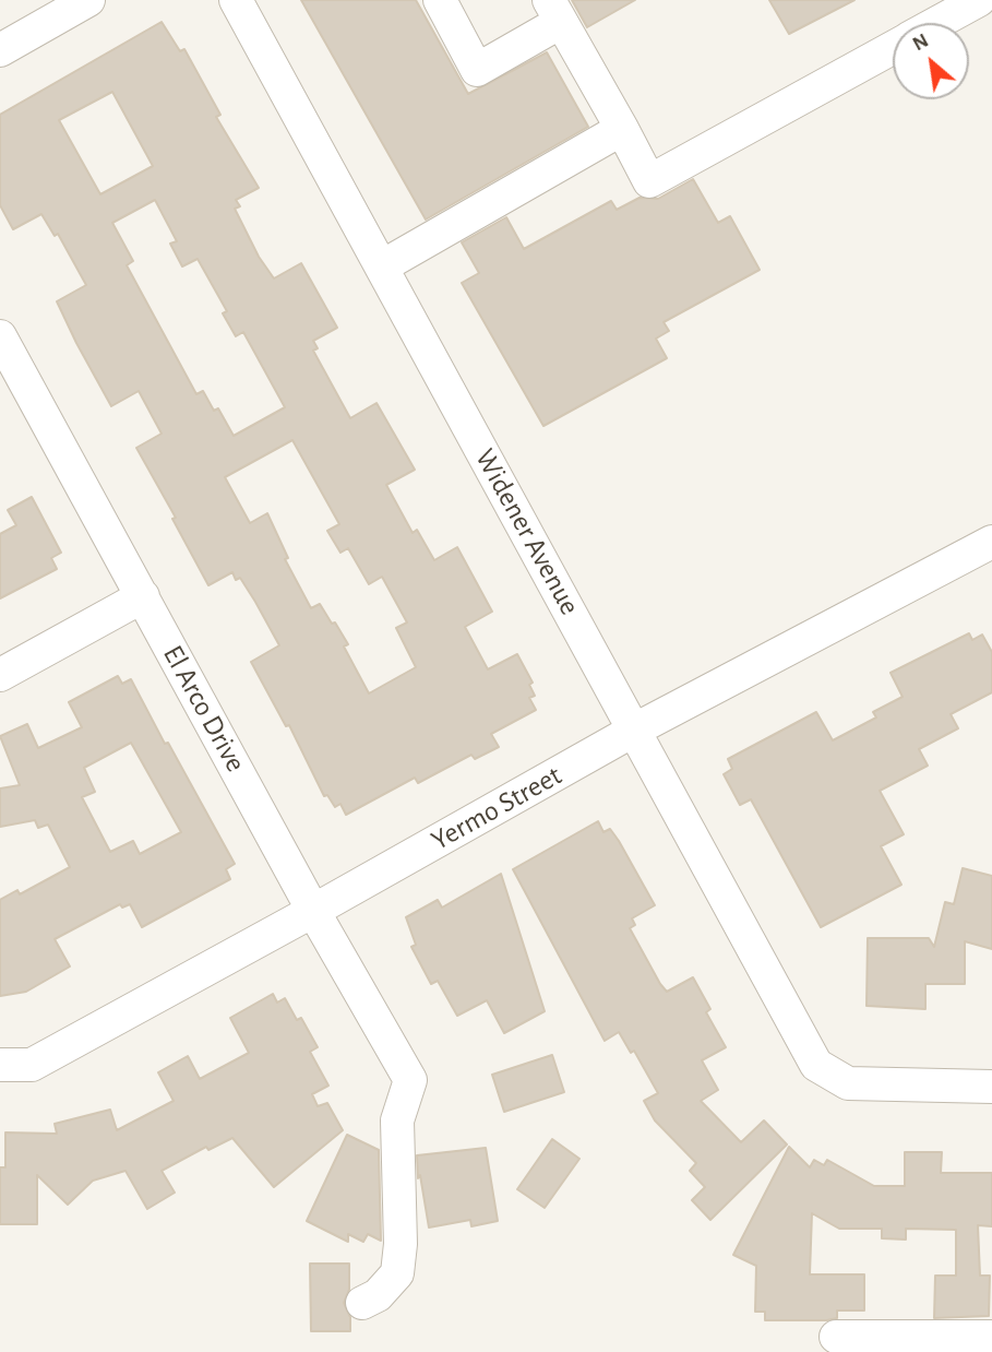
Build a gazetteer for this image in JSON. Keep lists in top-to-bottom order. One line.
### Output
{"streets":{"street":["Widener Avenue","El Arco Drive","Yermo Street"]},"crossings":[["Widener Avenue","Yermo Street"],["El Arco Drive","Yermo Street"]],"north":"top left"}
